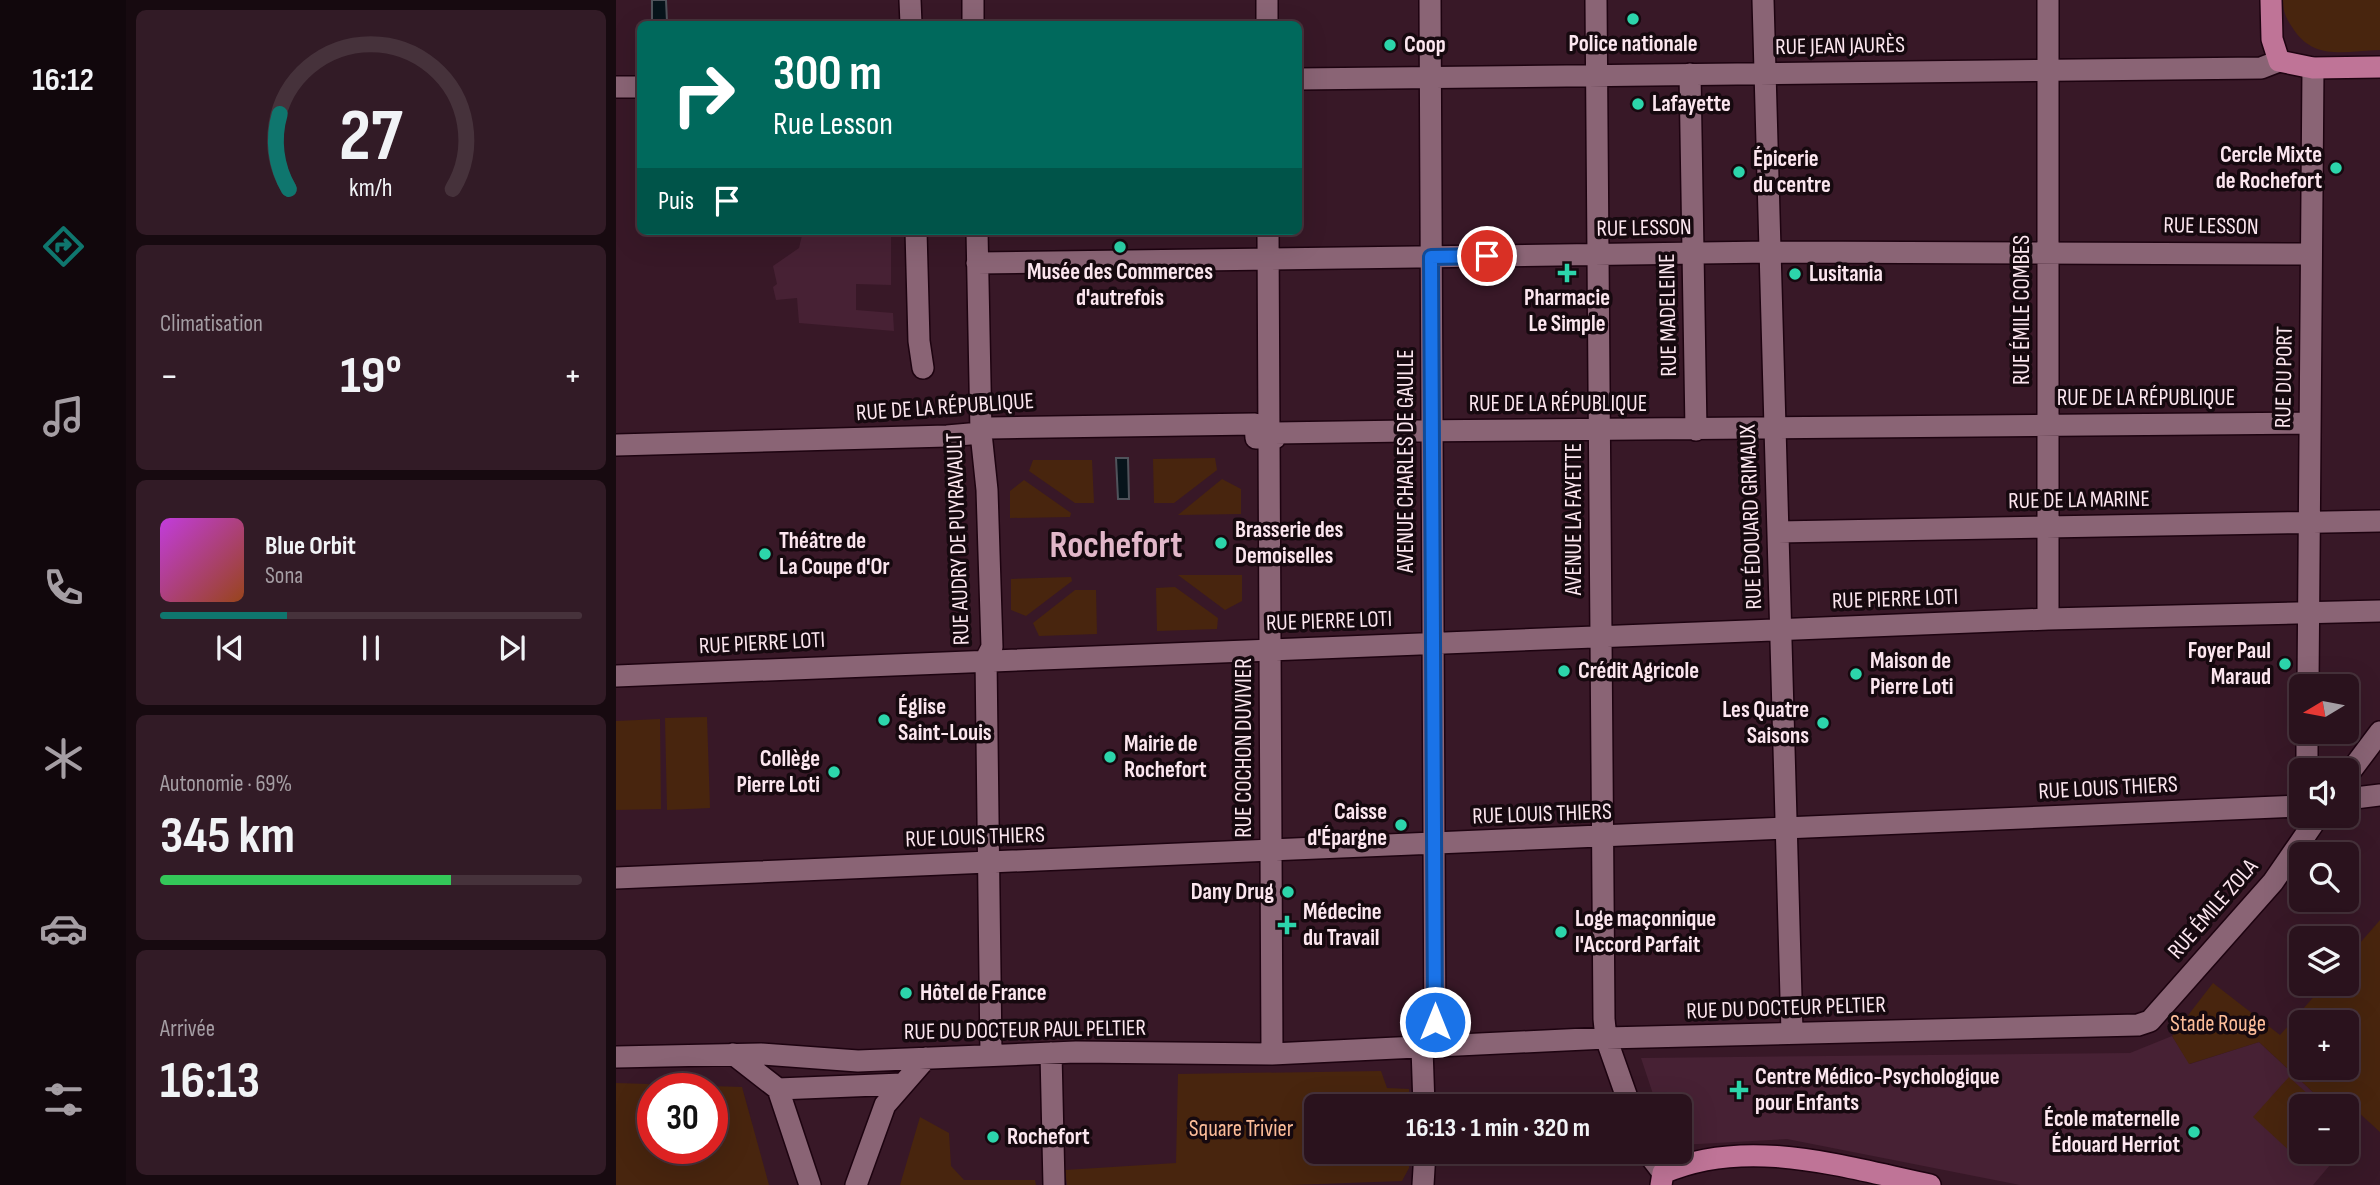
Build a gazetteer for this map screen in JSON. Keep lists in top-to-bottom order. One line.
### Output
{"streets":{"main road":["RUE JEAN JAURÈS"],"street":["RUE LESSON","RUE ÉMILE COMBES","RUE MADELEINE","RUE DU PORT","RUE DE LA RÉPUBLIQUE","AVENUE CHARLES DE GAULLE","RUE DE LA MARINE","RUE ÉDOUARD GRIMAUX","AVENUE LA FAYETTE","RUE AUDRY DE PUYRAVAULT","RUE PIERRE LOTI","RUE COCHON DUVIVIER","RUE LOUIS THIERS","RUE ÉMILE ZOLA","RUE DU DOCTEUR PELTIER","RUE DU DOCTEUR PAUL PELTIER"]},"crossings":[["RUE JEAN JAURÈS","RUE ÉMILE COMBES"],["RUE JEAN JAURÈS","RUE MADELEINE"],["RUE JEAN JAURÈS","RUE DU PORT"],["RUE JEAN JAURÈS","AVENUE CHARLES DE GAULLE"],["RUE JEAN JAURÈS","RUE ÉDOUARD GRIMAUX"],["RUE JEAN JAURÈS","AVENUE LA FAYETTE"],["RUE LESSON","RUE ÉMILE COMBES"],["RUE LESSON","RUE MADELEINE"],["RUE LESSON","RUE DU PORT"],["RUE LESSON","AVENUE CHARLES DE GAULLE"],["RUE LESSON","RUE ÉDOUARD GRIMAUX"],["RUE LESSON","AVENUE LA FAYETTE"],["RUE LESSON","RUE AUDRY DE PUYRAVAULT"],["RUE LESSON","RUE COCHON DUVIVIER"],["RUE ÉMILE COMBES","RUE DE LA RÉPUBLIQUE"],["RUE ÉMILE COMBES","RUE DE LA MARINE"],["RUE ÉMILE COMBES","RUE PIERRE LOTI"],["RUE MADELEINE","RUE DE LA RÉPUBLIQUE"],["RUE DU PORT","RUE DE LA RÉPUBLIQUE"],["RUE DU PORT","RUE DE LA MARINE"],["RUE DU PORT","RUE PIERRE LOTI"],["RUE DE LA RÉPUBLIQUE","AVENUE CHARLES DE GAULLE"],["RUE DE LA RÉPUBLIQUE","RUE ÉDOUARD GRIMAUX"],["RUE DE LA RÉPUBLIQUE","AVENUE LA FAYETTE"],["RUE DE LA RÉPUBLIQUE","RUE AUDRY DE PUYRAVAULT"],["RUE DE LA RÉPUBLIQUE","RUE COCHON DUVIVIER"],["AVENUE CHARLES DE GAULLE","RUE PIERRE LOTI"],["AVENUE CHARLES DE GAULLE","RUE LOUIS THIERS"],["AVENUE CHARLES DE GAULLE","RUE DU DOCTEUR PELTIER"],["AVENUE CHARLES DE GAULLE","RUE DU DOCTEUR PAUL PELTIER"],["RUE DE LA MARINE","RUE ÉDOUARD GRIMAUX"],["RUE ÉDOUARD GRIMAUX","RUE PIERRE LOTI"],["RUE ÉDOUARD GRIMAUX","RUE LOUIS THIERS"],["RUE ÉDOUARD GRIMAUX","RUE DU DOCTEUR PELTIER"],["AVENUE LA FAYETTE","RUE PIERRE LOTI"],["AVENUE LA FAYETTE","RUE LOUIS THIERS"],["AVENUE LA FAYETTE","RUE DU DOCTEUR PELTIER"],["RUE AUDRY DE PUYRAVAULT","RUE PIERRE LOTI"],["RUE AUDRY DE PUYRAVAULT","RUE LOUIS THIERS"],["RUE AUDRY DE PUYRAVAULT","RUE DU DOCTEUR PAUL PELTIER"],["RUE PIERRE LOTI","RUE COCHON DUVIVIER"],["RUE COCHON DUVIVIER","RUE LOUIS THIERS"],["RUE COCHON DUVIVIER","RUE DU DOCTEUR PAUL PELTIER"],["RUE ÉMILE ZOLA","RUE DU DOCTEUR PELTIER"],["RUE DU DOCTEUR PELTIER","RUE DU DOCTEUR PAUL PELTIER"]],"districts":["Rochefort"],"parks":["Stade Rouge","Square Trivier"],"places":{"other":["Police nationale","Coop","Lafayette","Cercle Mixte de Rochefort","Épicerie du centre","Musée des Commerces d'autrefois","Lusitania","Brasserie des Demoiselles","Théâtre de La Coupe d'Or","Foyer Paul Maraud","Crédit Agricole","Maison de Pierre Loti","Église Saint-Louis","Les Quatre Saisons","Mairie de Rochefort","Collège Pierre Loti","Caisse d'Épargne","Dany Drug","Loge maçonnique l'Accord Parfait","Hôtel de France","École maternelle Édouard Herriot","Rochefort"],"health":["Pharmacie Le Simple","Médecine du Travail","Centre Médico-Psychologique pour Enfants"]},"north":"left","page":{"tabs":"16:12","turn":["300 m","Rue Lesson"],"then":"Puis","tile":["Climatisation",["Autonomie · 69%","345 km"],["Arrivée","16:13"]],"heat":["−","19°","+"],"song":["Blue Orbit","Sona"],"map_buttons":["+","−"],"limit":"30","trip":"16:13 · 1 min · 320 m","gauge":["27","km/h"]}}
